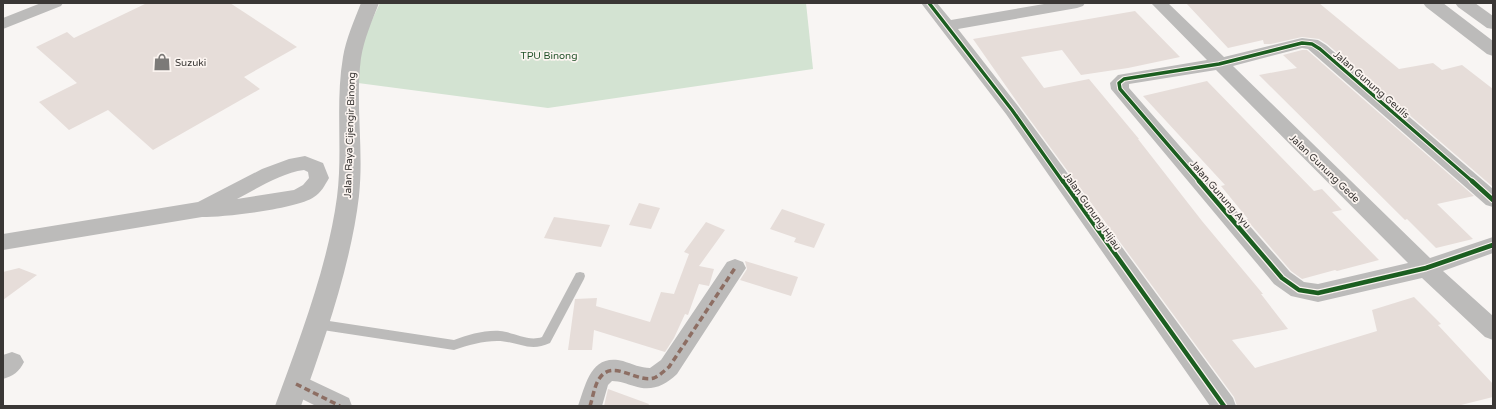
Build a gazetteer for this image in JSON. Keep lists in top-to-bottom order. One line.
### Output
{"streets":{"street":["Jalan Gunung Geulis","Jalan Raya Cijengir Binong","Jalan Gunung Gede","Jalan Gunung Ayu","Jalan Gunung Hijau"]},"crossings":[["Jalan Gunung Geulis","Jalan Gunung Gede"],["Jalan Gunung Geulis","Jalan Gunung Ayu"],["Jalan Gunung Gede","Jalan Gunung Ayu"]],"parks":["TPU Binong"],"places":{"shop":["Suzuki"]}}
